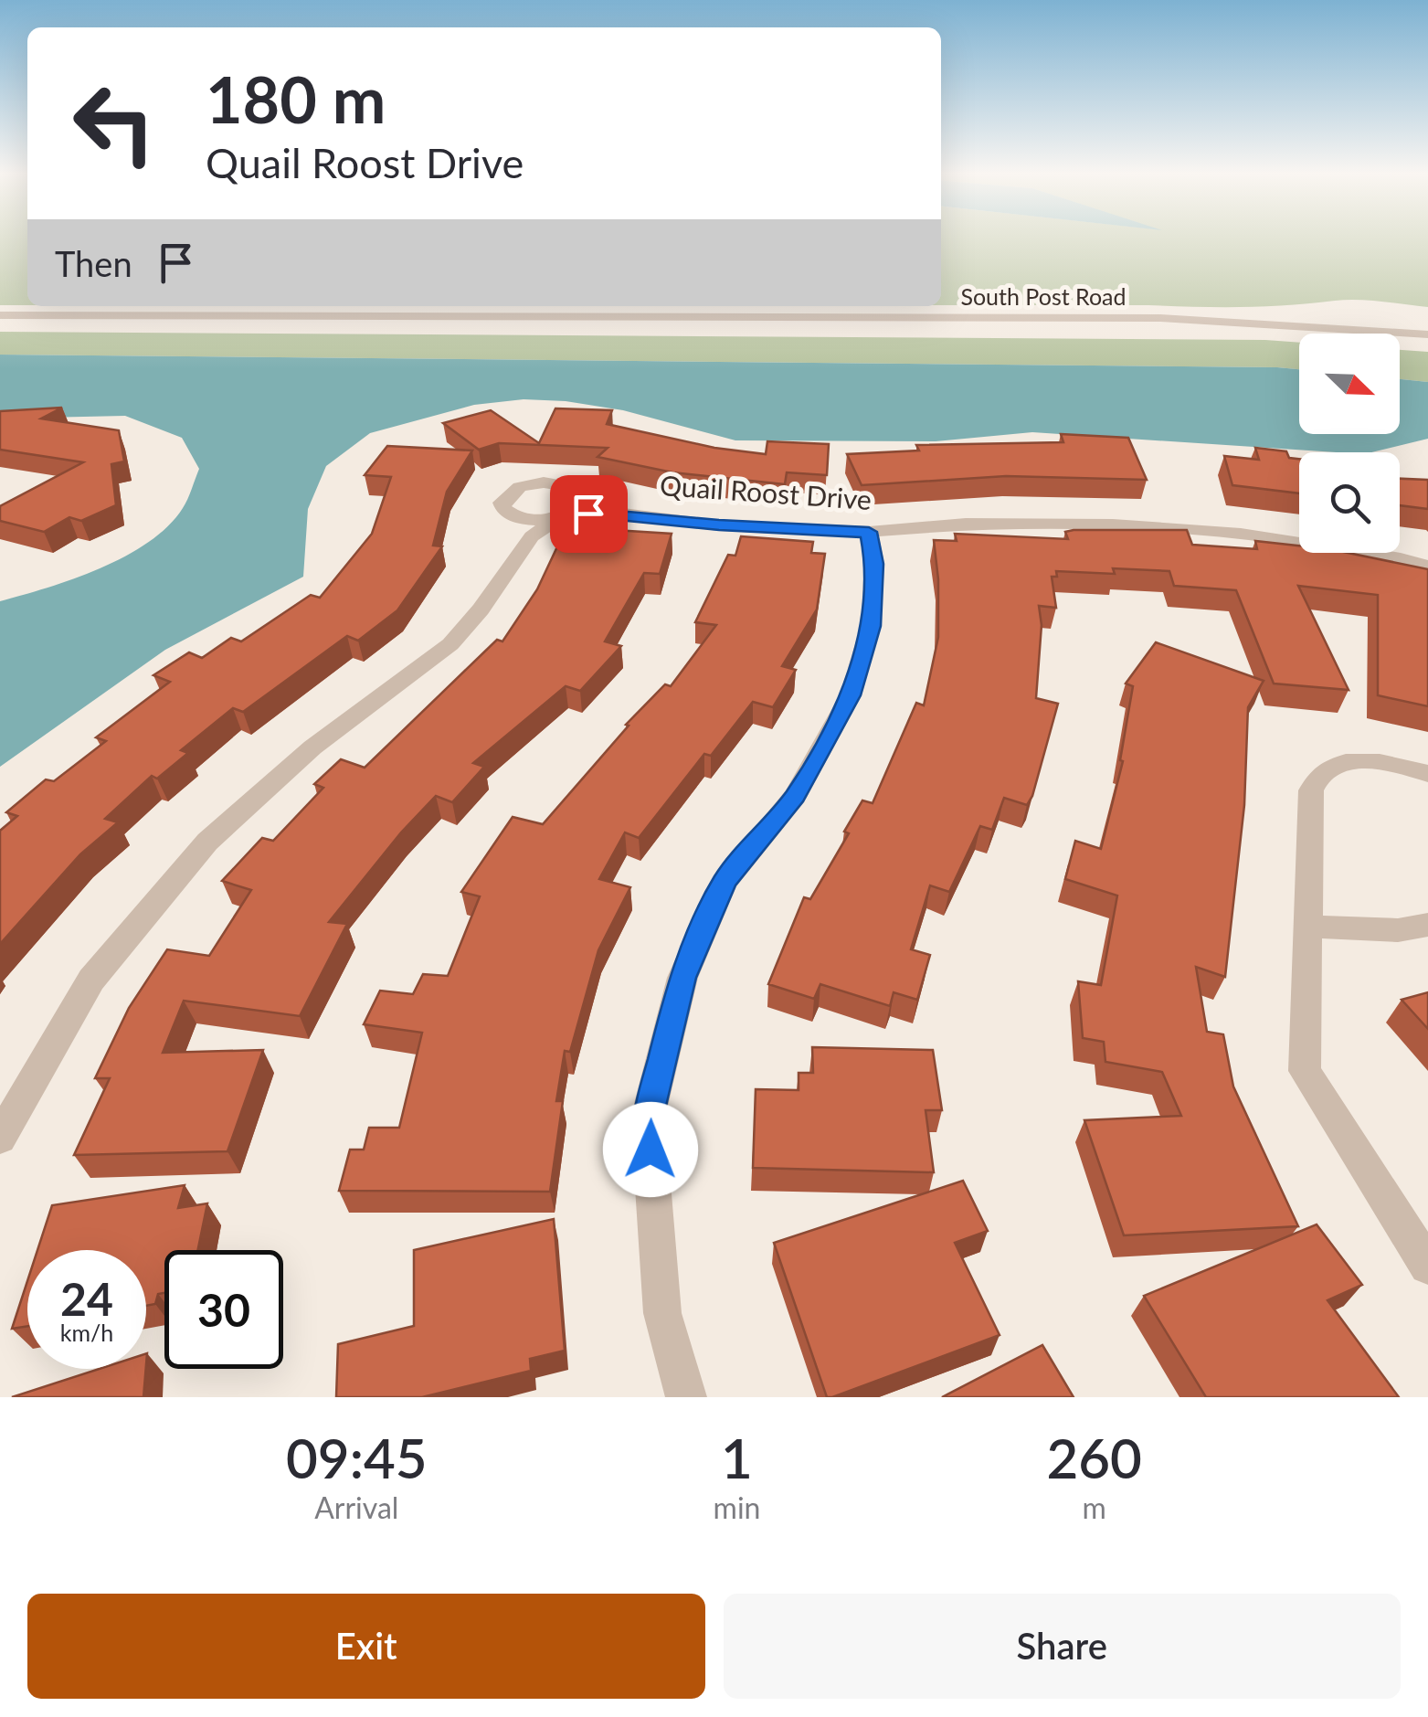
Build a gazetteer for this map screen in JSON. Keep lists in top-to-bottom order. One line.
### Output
{"streets":{"street":["South Post Road","Quail Roost Drive"]},"north":"bottom right","page":{"turn":["180 m","Quail Roost Drive"],"then":"Then","speed":"24 km/h","limit":"30","eta":["09:45","Arrival","1","min","260","m"],"buttons":["Exit","Share"]}}
